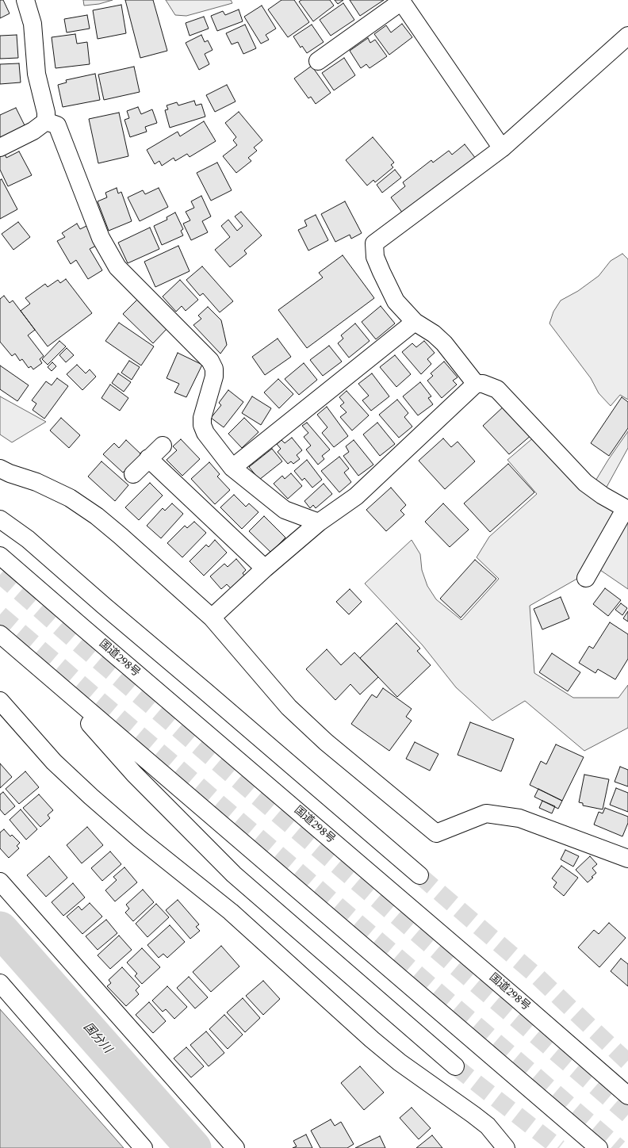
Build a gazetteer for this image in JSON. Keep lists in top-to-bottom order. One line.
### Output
{"streets":{"main road":["国道298号"]},"water":["国分川"]}
